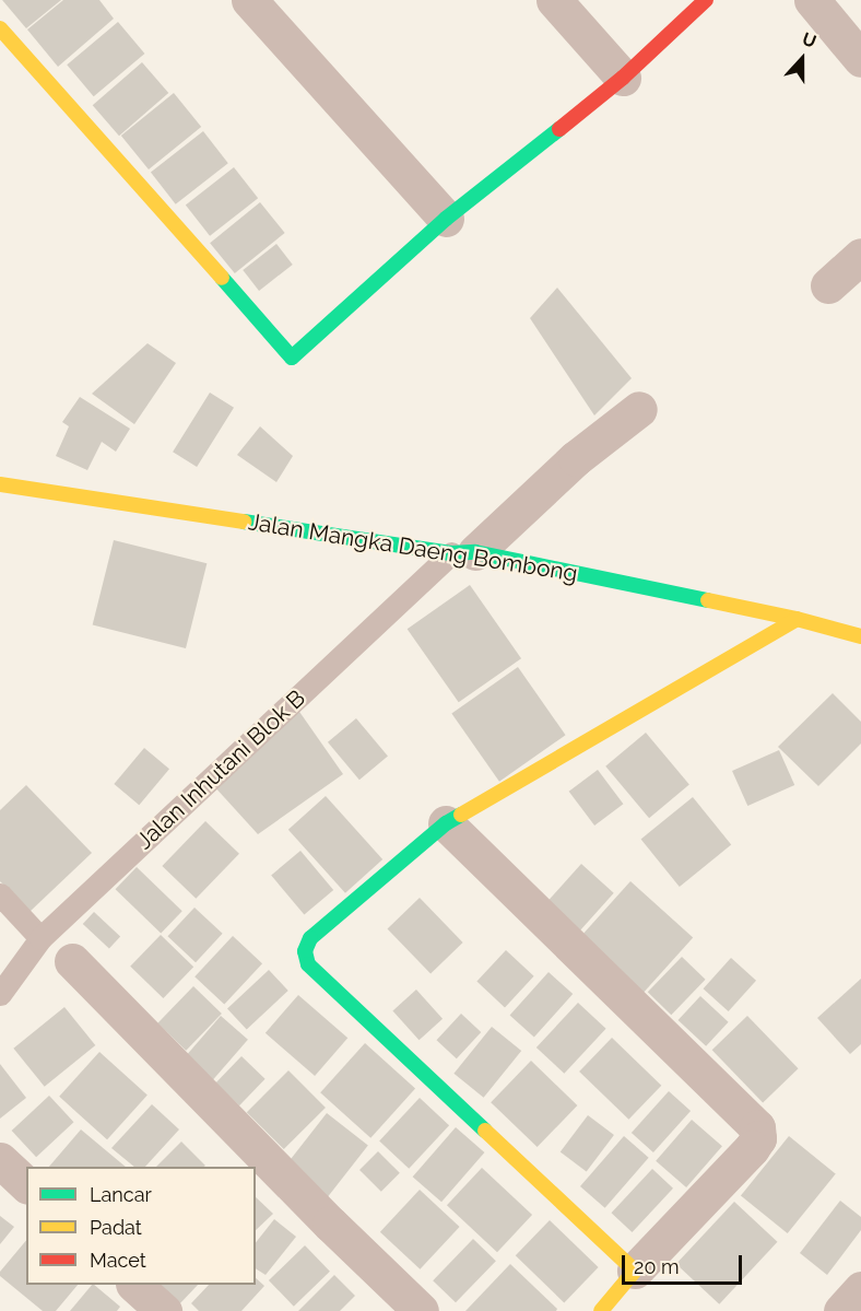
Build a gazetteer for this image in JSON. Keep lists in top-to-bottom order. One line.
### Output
{"streets":{"street":["Jalan Mangka Daeng Bombong"],"lane":["Jalan Inhutani Blok B"]},"crossings":[["Jalan Mangka Daeng Bombong","Jalan Inhutani Blok B"]],"legend":["Lancar","Padat","Macet"],"scale_bar":"20 m","north":"top"}
